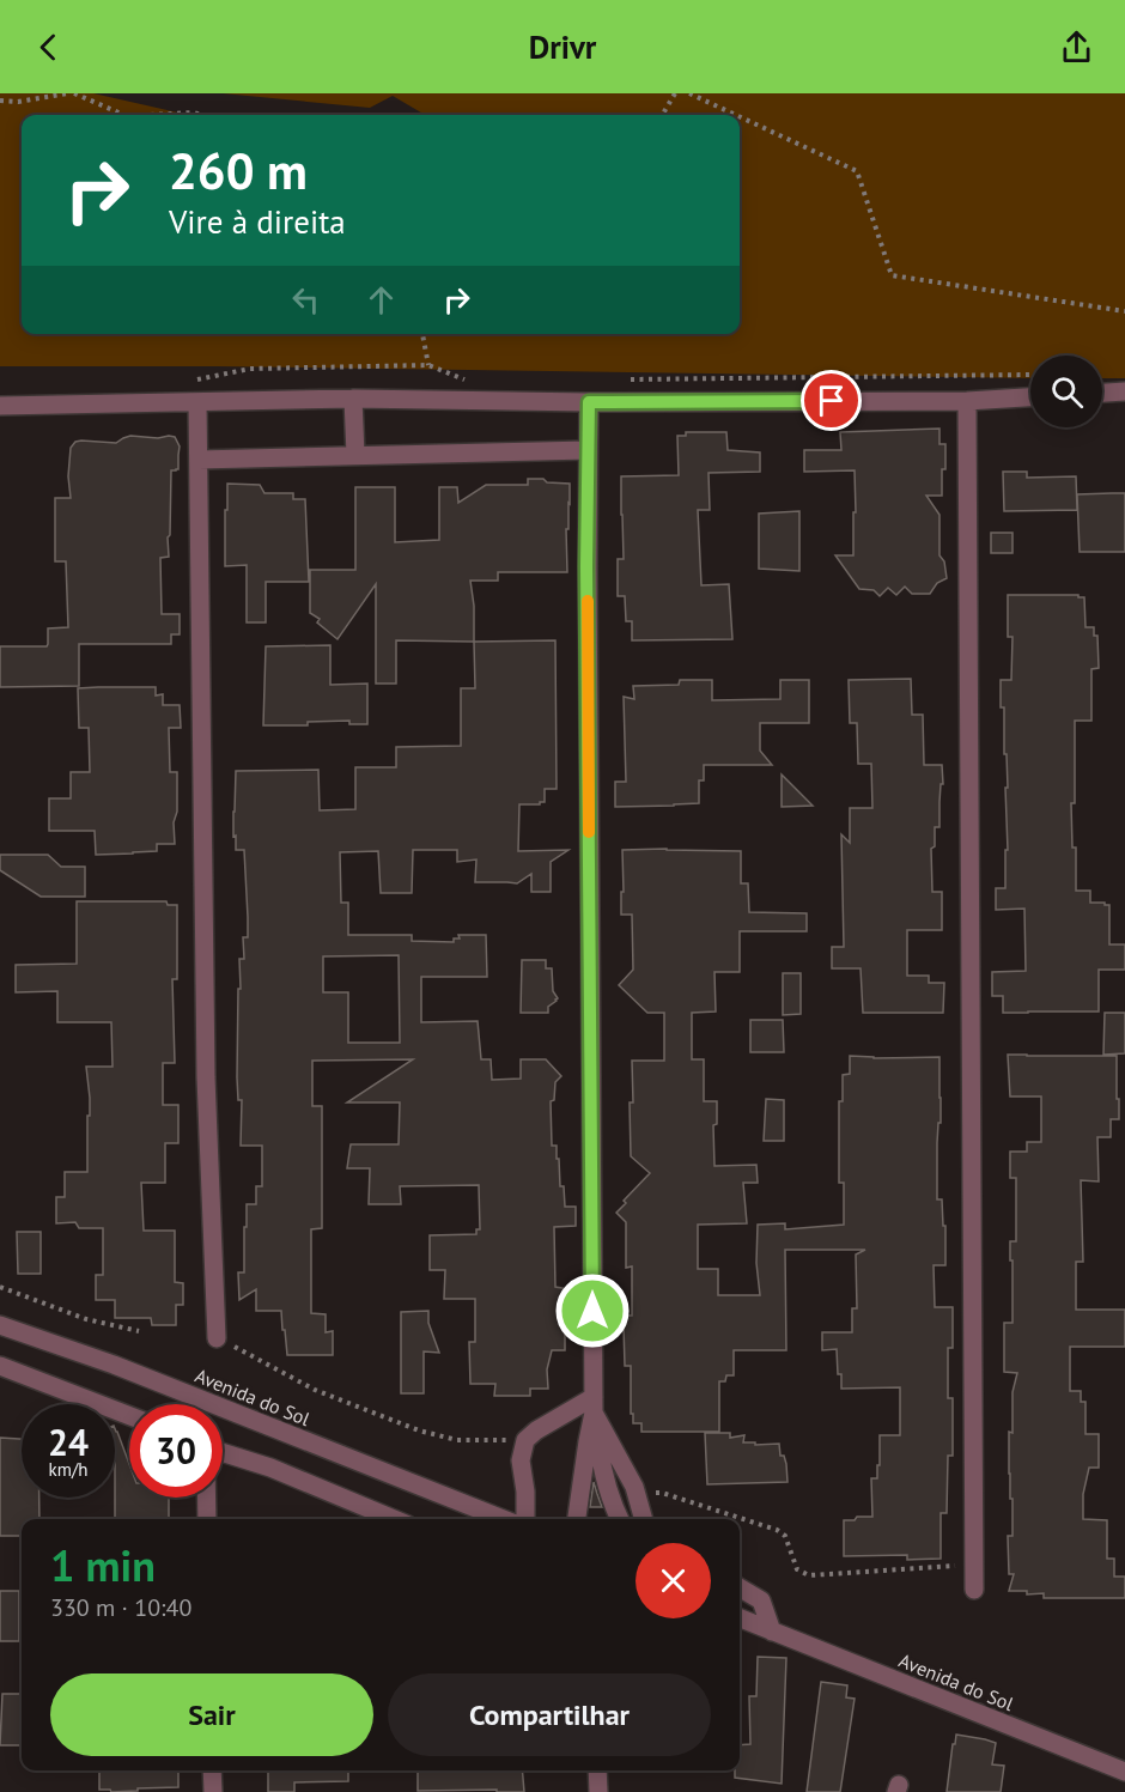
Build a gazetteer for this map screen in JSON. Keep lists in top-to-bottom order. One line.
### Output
{"streets":{"street":["Avenida do Sol"]},"page":{"header":"Drivr","turn":["260 m","Vire à direita"],"speed":"24 km/h","limit":"30","heading":["1 min","330 m · 10:40"],"buttons":["Sair","Compartilhar"]}}
